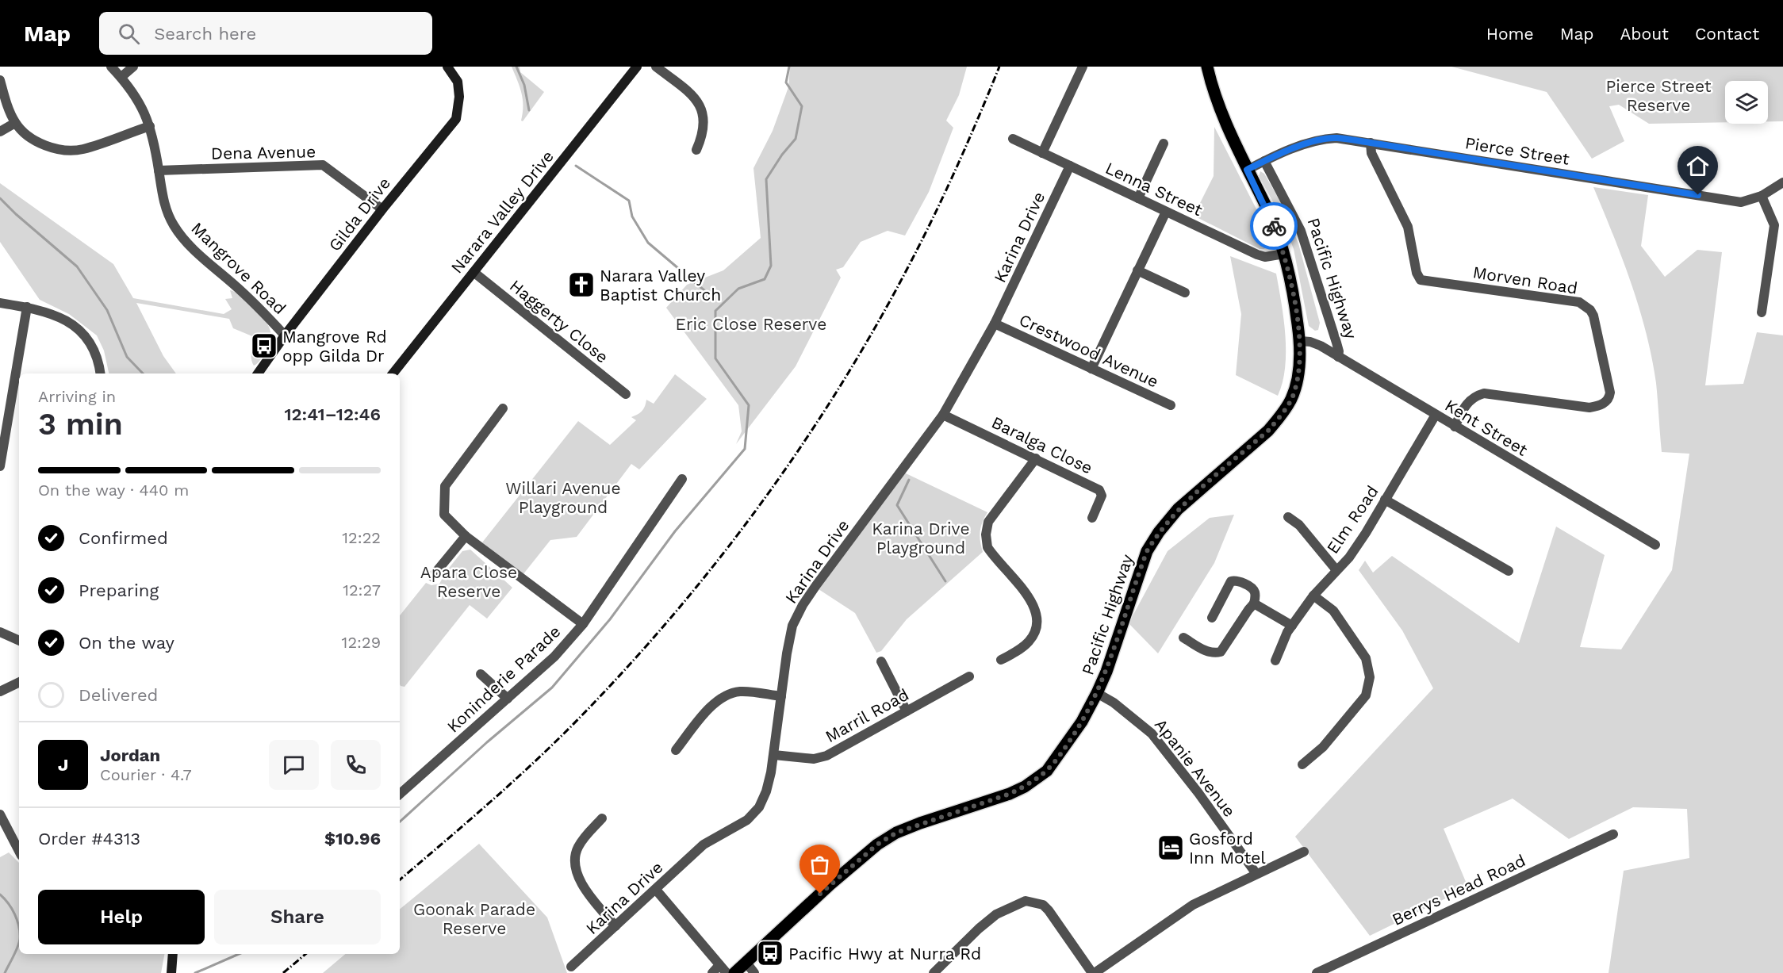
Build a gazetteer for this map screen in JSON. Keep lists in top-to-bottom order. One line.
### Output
{"streets":{"main road":["Narara Valley Drive","Gilda Drive","Pacific Highway"],"street":["Pierce Street","Dena Avenue","Lenna Street","Karina Drive","Mangrove Road","Morven Road","Haggerty Close","Crestwood Avenue","Kent Street","Baralga Close","Elm Road","Koninderie Parade","Marril Road","Apanie Avenue","Berrys Head Road"]},"crossings":[["Pierce Street","Pacific Highway"],["Pierce Street","Morven Road"],["Dena Avenue","Gilda Drive"],["Dena Avenue","Mangrove Road"],["Lenna Street","Karina Drive"],["Lenna Street","Pacific Highway"],["Narara Valley Drive","Haggerty Close"],["Gilda Drive","Mangrove Road"],["Karina Drive","Crestwood Avenue"],["Karina Drive","Baralga Close"],["Karina Drive","Marril Road"],["Pacific Highway","Kent Street"],["Pacific Highway","Apanie Avenue"],["Morven Road","Kent Street"],["Kent Street","Elm Road"]],"parks":["Pierce Street Reserve","Eric Close Reserve","Willari Avenue Playground","Karina Drive Playground","Apara Close Reserve","Goonak Parade Reserve"],"places":{"church":["Narara Valley Baptist Church"],"bus stop":["Mangrove Rd opp Gilda Dr","Pacific Hwy at Nurra Rd"],"hotel":["Gosford Inn Motel"]},"page":{"header":"Map","search":"Search here","nav":["Home","Map","About","Contact"],"heading":["3 min","Arriving in","12:41–12:46"],"panel":["Jordan","Courier · 4.7","Order #4313","$10.96"],"bar":"On the way · 440 m","list":[["Confirmed","12:22"],["Preparing","12:27"],["On the way","12:29"],"Delivered"],"round":"J","buttons":["Help","Share"]}}
